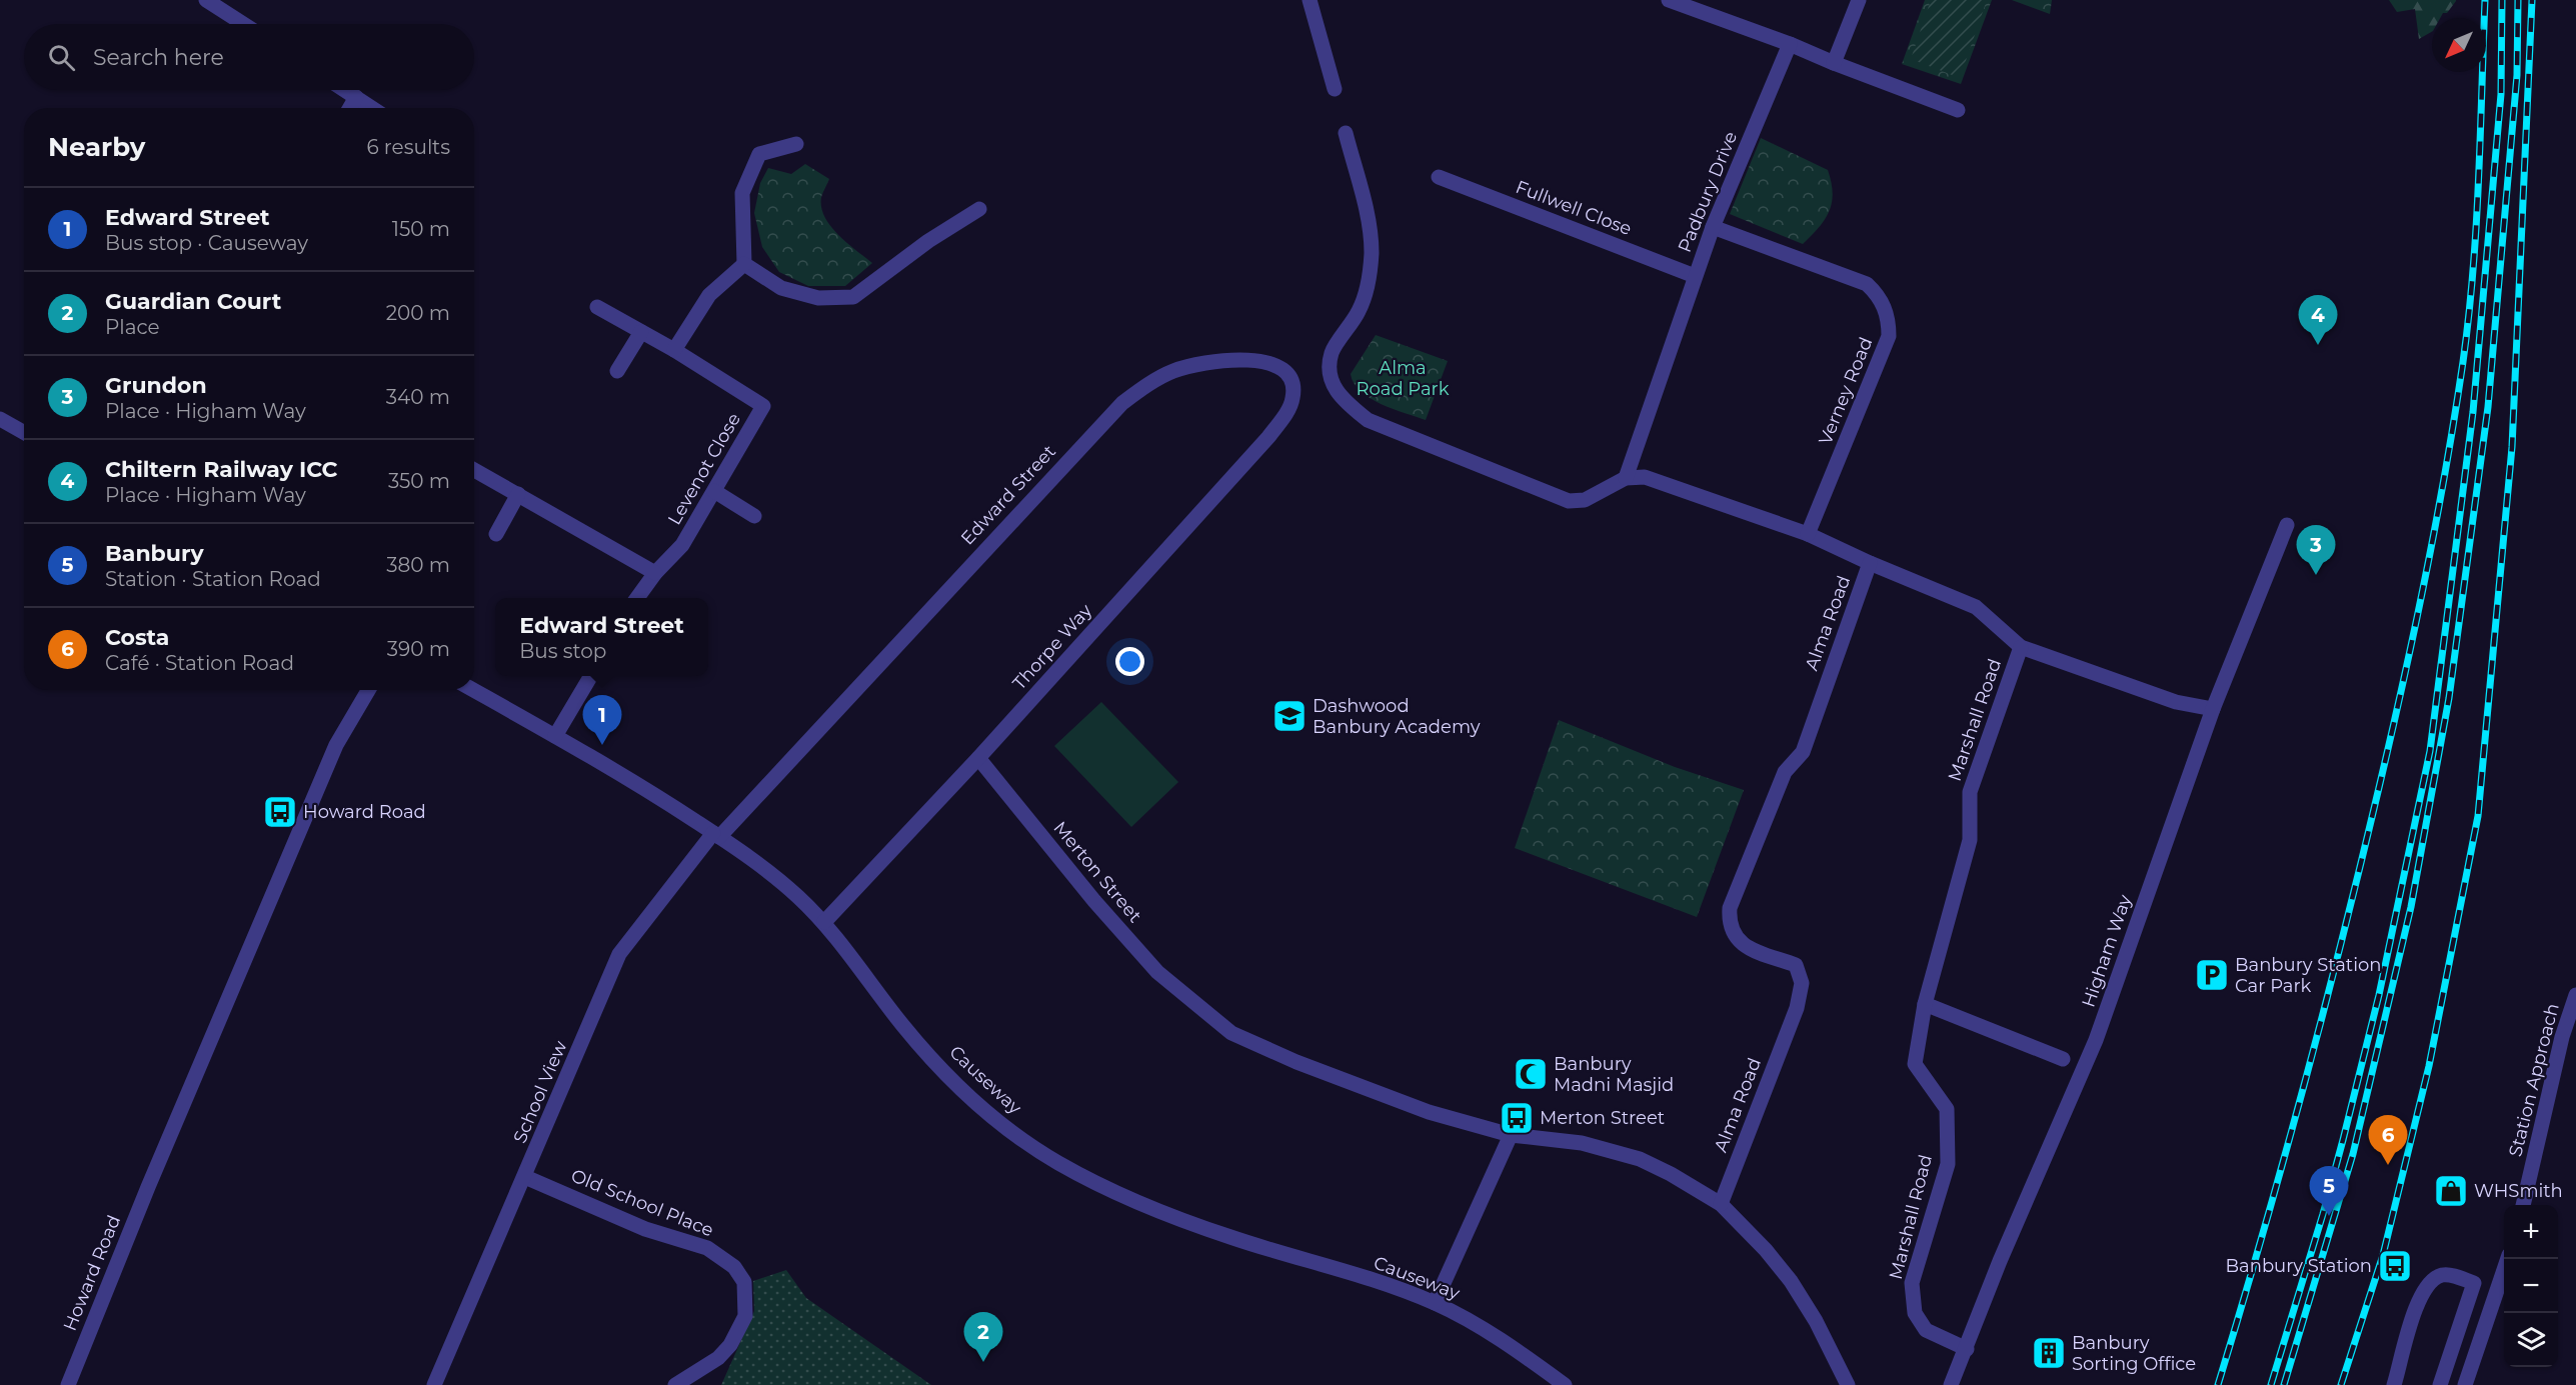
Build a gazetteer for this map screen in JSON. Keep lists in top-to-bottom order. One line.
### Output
{"streets":{"street":["Padbury Drive","Fullwell Close","Verney Road","Levenot Close","Edward Street","Alma Road","Thorpe Way","Marshall Road","Merton Street","Higham Way","Causeway","Station Approach","School View","Old School Place","Howard Road"]},"crossings":[["Padbury Drive","Fullwell Close"],["Padbury Drive","Verney Road"],["Padbury Drive","Alma Road"],["Verney Road","Alma Road"],["Edward Street","Thorpe Way"],["Edward Street","Causeway"],["Edward Street","School View"],["Alma Road","Merton Street"],["Thorpe Way","Merton Street"],["Thorpe Way","Causeway"],["Marshall Road","Higham Way"],["Causeway","School View"],["School View","Old School Place"]],"parks":["Alma Road Park"],"places":{"school or university":["Dashwood Banbury Academy"],"bus stop":["Howard Road","Merton Street","Banbury Station"],"parking":["Banbury Station Car Park"],"mosque":["Banbury Madni Masjid"],"shop":["WHSmith"],"building":["Banbury Sorting Office"]},"north":"bottom left","page":{"search":"Search here","heading":["Nearby","6 results"],"list":[{"mark":"1","name":"Edward Street","note":"Bus stop · Causeway","value":"150 m"},{"mark":"2","name":"Guardian Court","note":"Place","value":"200 m"},{"mark":"3","name":"Grundon","note":"Place · Higham Way","value":"340 m"},{"mark":"4","name":"Chiltern Railway ICC","note":"Place · Higham Way","value":"350 m"},{"mark":"5","name":"Banbury","note":"Station · Station Road","value":"380 m"},{"mark":"6","name":"Costa","note":"Café · Station Road","value":"390 m"}],"pins":["4","3","1","6","5","2"],"popup":["Edward Street","Bus stop"],"map_buttons":["+","−"]}}
